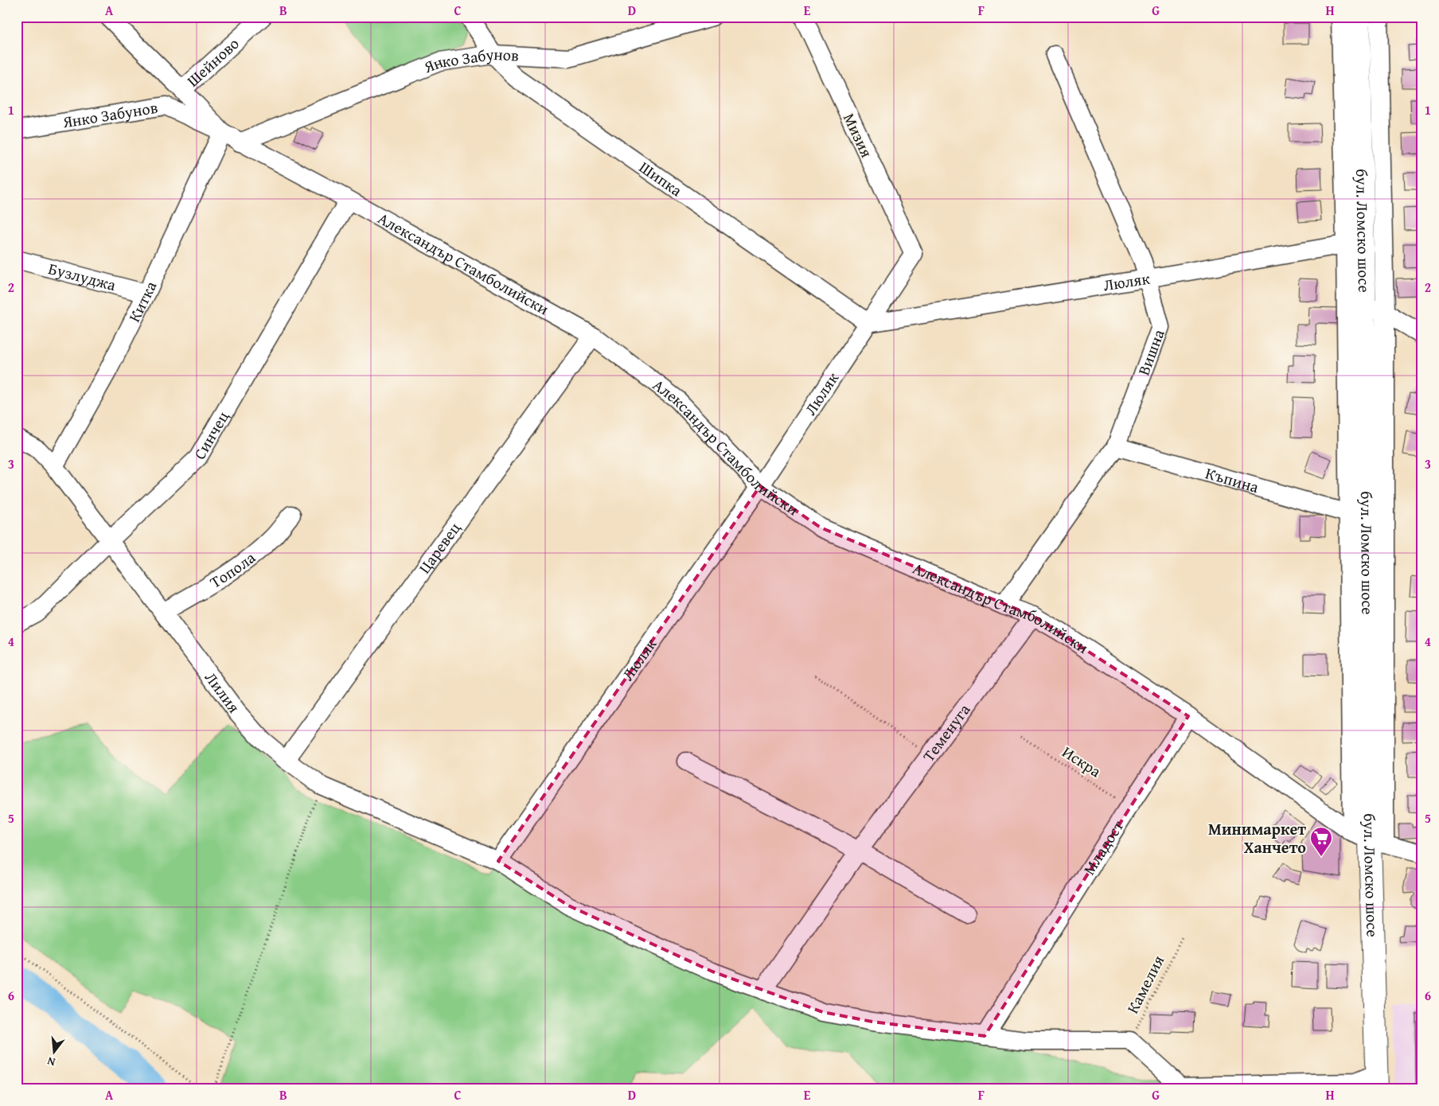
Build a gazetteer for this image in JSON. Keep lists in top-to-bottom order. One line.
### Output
{"streets":{"main road":["бул. Ломско шосе"],"street":["Шейново","Янко Забунов","Мизия","Шипка","Александър Стамболийски","Бузлуджа","Люляк","Китка","Вишна","Синчец","Къпина","Царевец","Топола","Лилия","Теменуга","Младост"],"path":["Искра","Камелия"]},"crossings":[["Шейново","Александър Стамболийски"],["Янко Забунов","Шипка"],["Янко Забунов","Александър Стамболийски"],["Янко Забунов","Китка"],["Мизия","Шипка"],["Мизия","Люляк"],["Шипка","Люляк"],["бул. Ломско шосе","Александър Стамболийски"],["Александър Стамболийски","Люляк"],["Александър Стамболийски","Китка"],["Александър Стамболийски","Вишна"],["Александър Стамболийски","Синчец"],["Александър Стамболийски","Царевец"],["Александър Стамболийски","Теменуга"],["Александър Стамболийски","Младост"],["Бузлуджа","Китка"],["Люляк","Вишна"],["Люляк","Лилия"],["Китка","Лилия"],["Вишна","Къпина"],["Синчец","Лилия"],["Царевец","Лилия"],["Топола","Лилия"],["Лилия","Теменуга"],["Лилия","Младост"],["Лилия","Камелия"],["Искра","Младост"]],"places":{"supermarket":["Минимаркет Ханчето"]},"north":"bottom","grid":{"columns":["A","B","C","D","E","F","G","H"],"rows":["1","2","3","4","5","6"]}}
